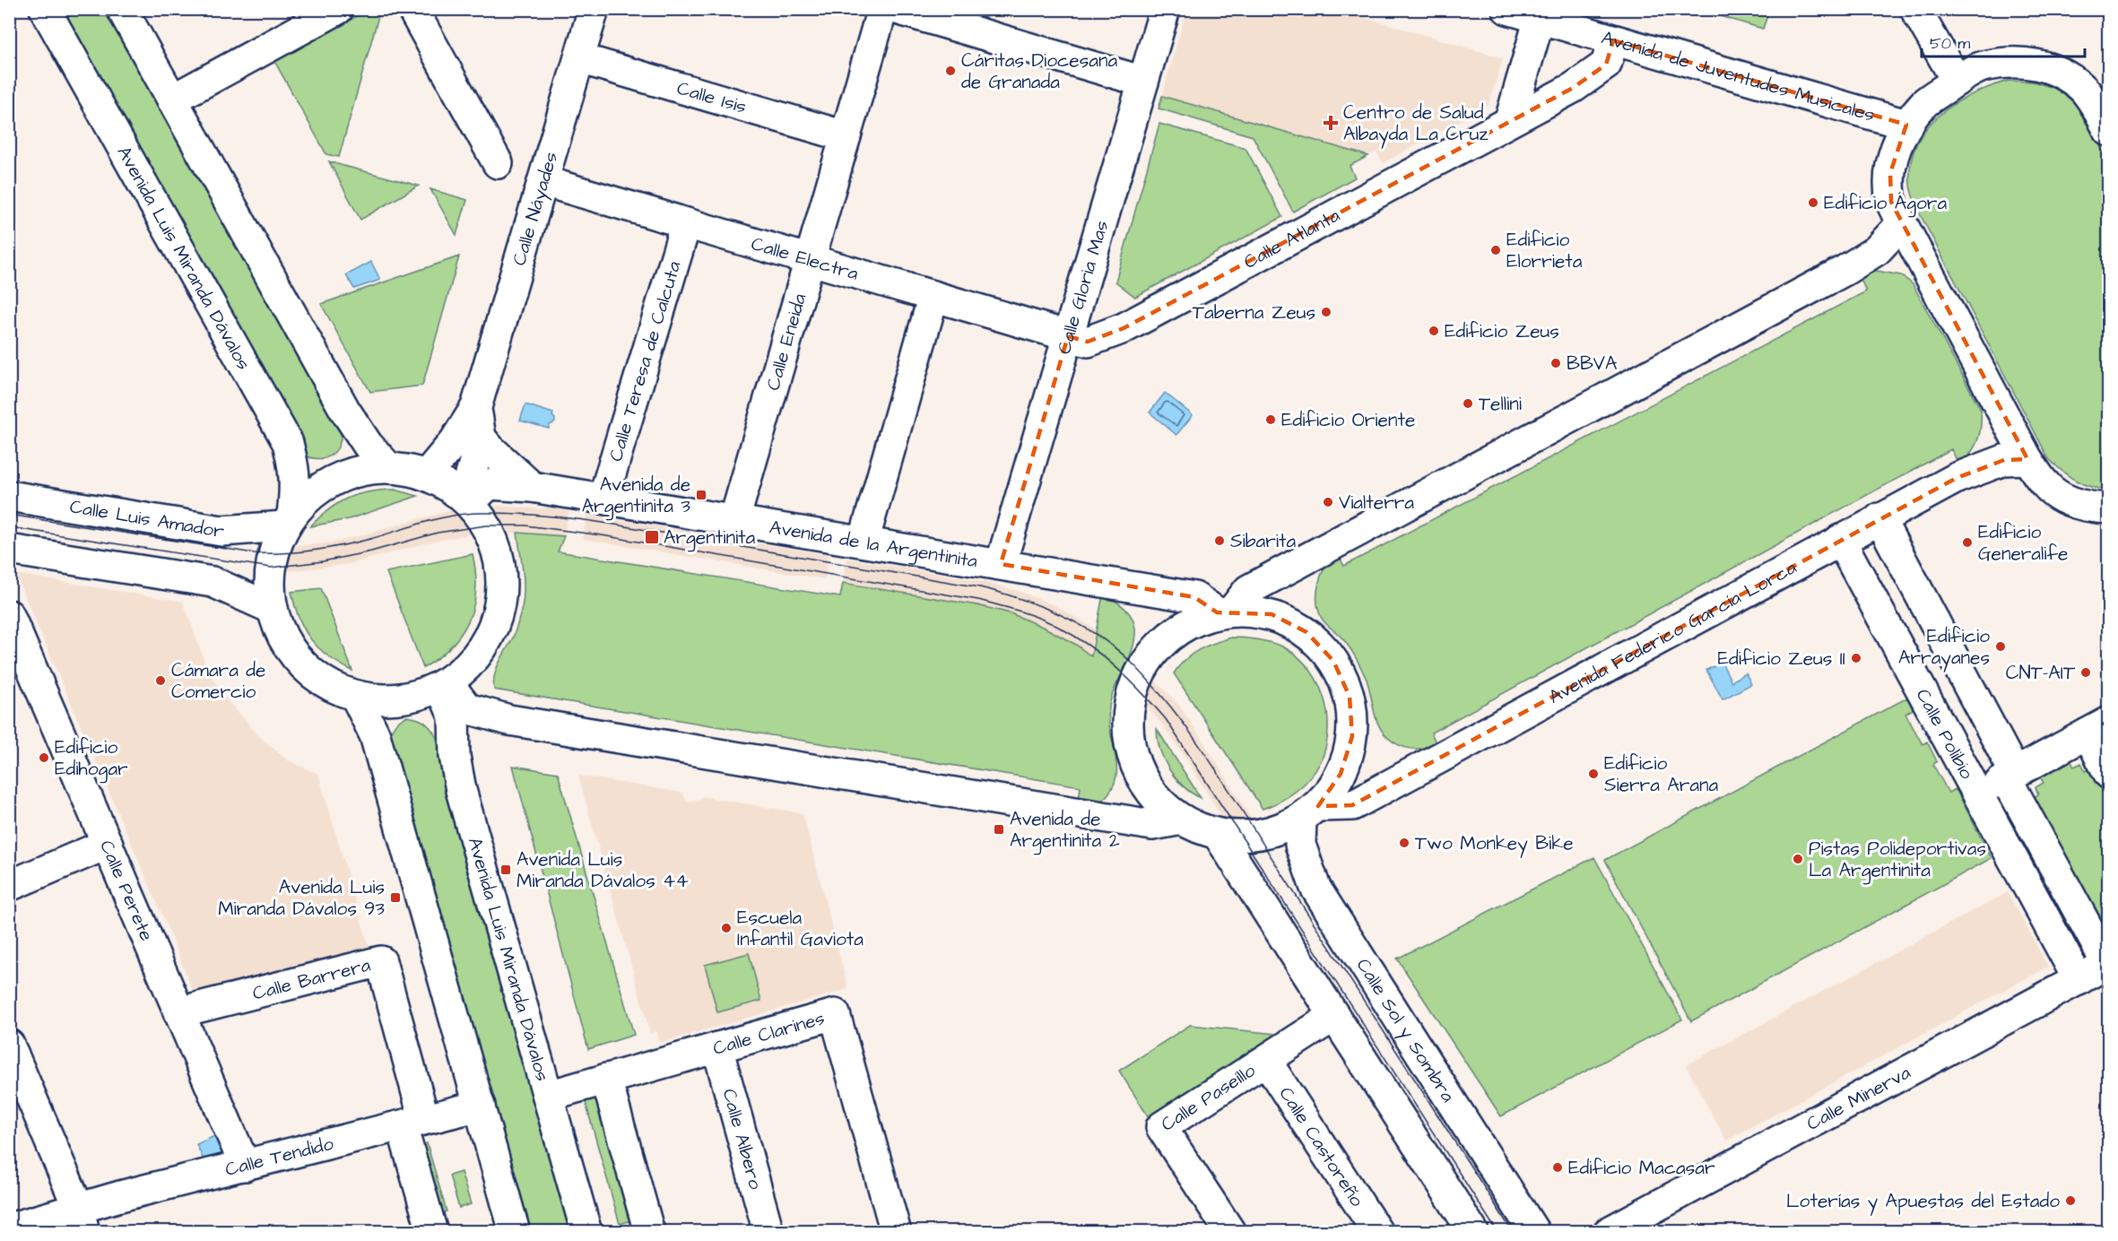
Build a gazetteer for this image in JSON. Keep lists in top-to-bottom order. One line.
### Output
{"streets":{"street":["Avenida de Juventudes Musicales","Calle Isis","Calle Náyades","Calle Atlanta","Avenida Luis Miranda Dávalos","Calle Electra","Calle Gloria Mas","Calle Eneida","Calle Teresa de Calcuta","Calle Luis Amador","Avenida de la Argentinita","Avenida Federico García Lorca","Calle Polibio","Calle Perete","Calle Barrera","Calle Sol y Sombra","Calle Clarines","Calle Paseíllo","Calle Minerva","Calle Albero","Calle Castoreño","Calle Tendido"]},"crossings":[["Avenida de Juventudes Musicales","Calle Atlanta"],["Calle Isis","Calle Náyades"],["Calle Isis","Calle Eneida"],["Calle Náyades","Calle Electra"],["Calle Náyades","Avenida de la Argentinita"],["Calle Atlanta","Calle Electra"],["Calle Atlanta","Calle Gloria Mas"],["Avenida Luis Miranda Dávalos","Calle Luis Amador"],["Avenida Luis Miranda Dávalos","Calle Clarines"],["Calle Electra","Calle Gloria Mas"],["Calle Electra","Calle Eneida"],["Calle Electra","Calle Teresa de Calcuta"],["Calle Gloria Mas","Avenida de la Argentinita"],["Calle Eneida","Avenida de la Argentinita"],["Calle Teresa de Calcuta","Avenida de la Argentinita"],["Avenida Federico García Lorca","Calle Polibio"],["Avenida Federico García Lorca","Calle Sol y Sombra"],["Calle Polibio","Calle Minerva"],["Calle Perete","Calle Barrera"],["Calle Perete","Calle Tendido"],["Calle Barrera","Calle Tendido"],["Calle Clarines","Calle Albero"],["Calle Paseíllo","Calle Castoreño"]],"places":{"other":["Cáritas Diocesana de Granada","Edificio Ágora","Edificio Elorrieta","Taberna Zeus","Edificio Zeus","BBVA","Tellini","Edificio Oriente","Vialterra","Sibarita","Edificio Generalife","Edificio Arrayanes","Edificio Zeus II","CNT-AIT","Cámara de Comercio","Edificio Edihogar","Edificio Sierra Arana","Two Monkey Bike","Pistas Polideportivas La Argentinita","Escuela Infantil Gaviota","Edificio Macasar","Loterías y Apuestas del Estado"],"health":["Centro de Salud Albayda La Cruz"],"transit":["Avenida de Argentinita 3","Argentinita","Avenida de Argentinita 2","Avenida Luis Miranda Dávalos 44","Avenida Luis Miranda Dávalos 93"]},"scale_bar":"50 m"}
